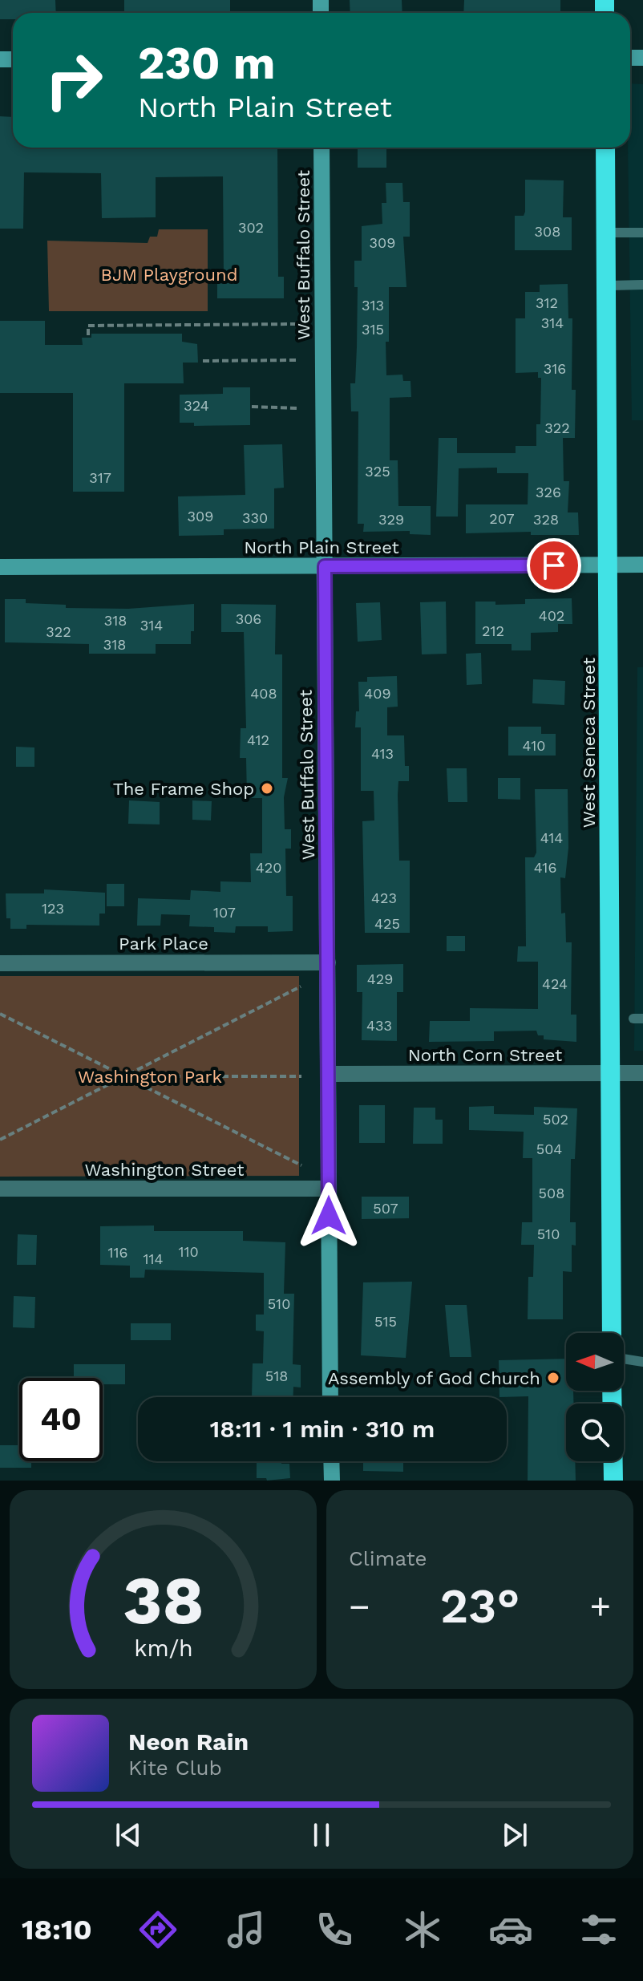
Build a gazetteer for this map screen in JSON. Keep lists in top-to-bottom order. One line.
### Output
{"streets":{"highway":["West Seneca Street"],"street":["West Buffalo Street","North Plain Street","Park Place","North Corn Street","Washington Street"]},"crossings":[["West Buffalo Street","North Plain Street"],["West Buffalo Street","Park Place"],["West Buffalo Street","North Corn Street"],["West Buffalo Street","Washington Street"],["North Plain Street","West Seneca Street"],["West Seneca Street","North Corn Street"]],"parks":["BJM Playground","Washington Park"],"places":["The Frame Shop","Assembly of God Church"],"house_numbers":["302","308","309","312","313","314","315","316","324","322","325","317","326","309","330","207","329","328","402","306","318","314","212","322","318","408","409","412","410","413","414","420","416","423","123","107","425","429","424","433","502","504","508","507","510","110","116","114","510","515","518"],"north":"left","page":{"turn":["230 m","North Plain Street"],"limit":"40","trip":"18:11 · 1 min · 310 m","tile":"Climate","heat":["−","23°","+"],"song":["Neon Rain","Kite Club"],"tabs":"18:10","gauge":["38","km/h"]}}
